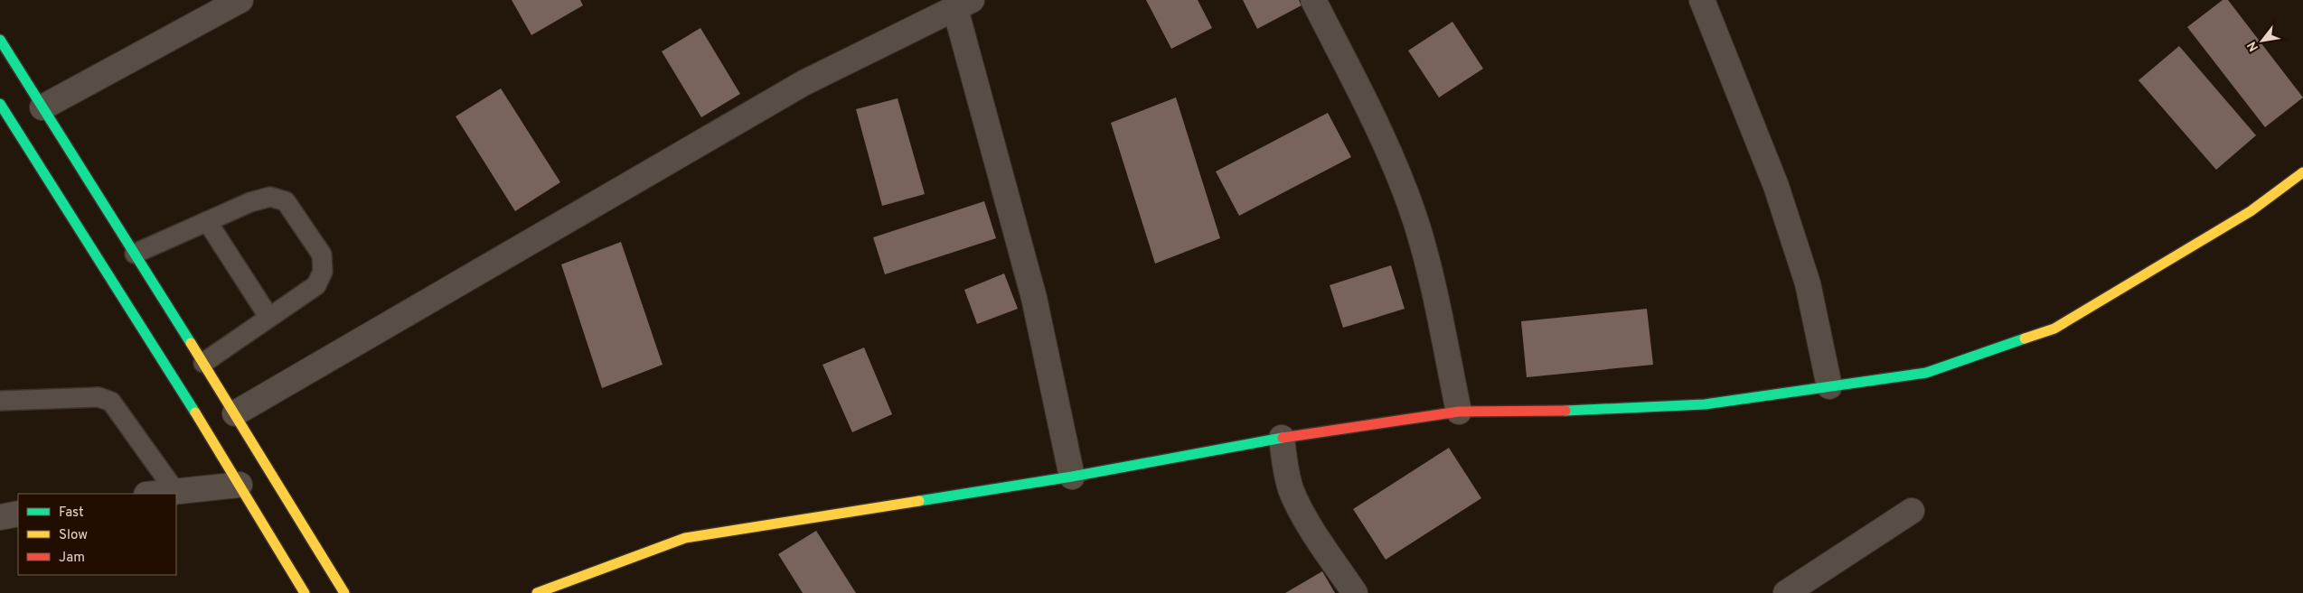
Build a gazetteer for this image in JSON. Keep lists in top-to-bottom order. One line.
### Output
{"legend":["Fast","Slow","Jam"],"north":"bottom left"}
